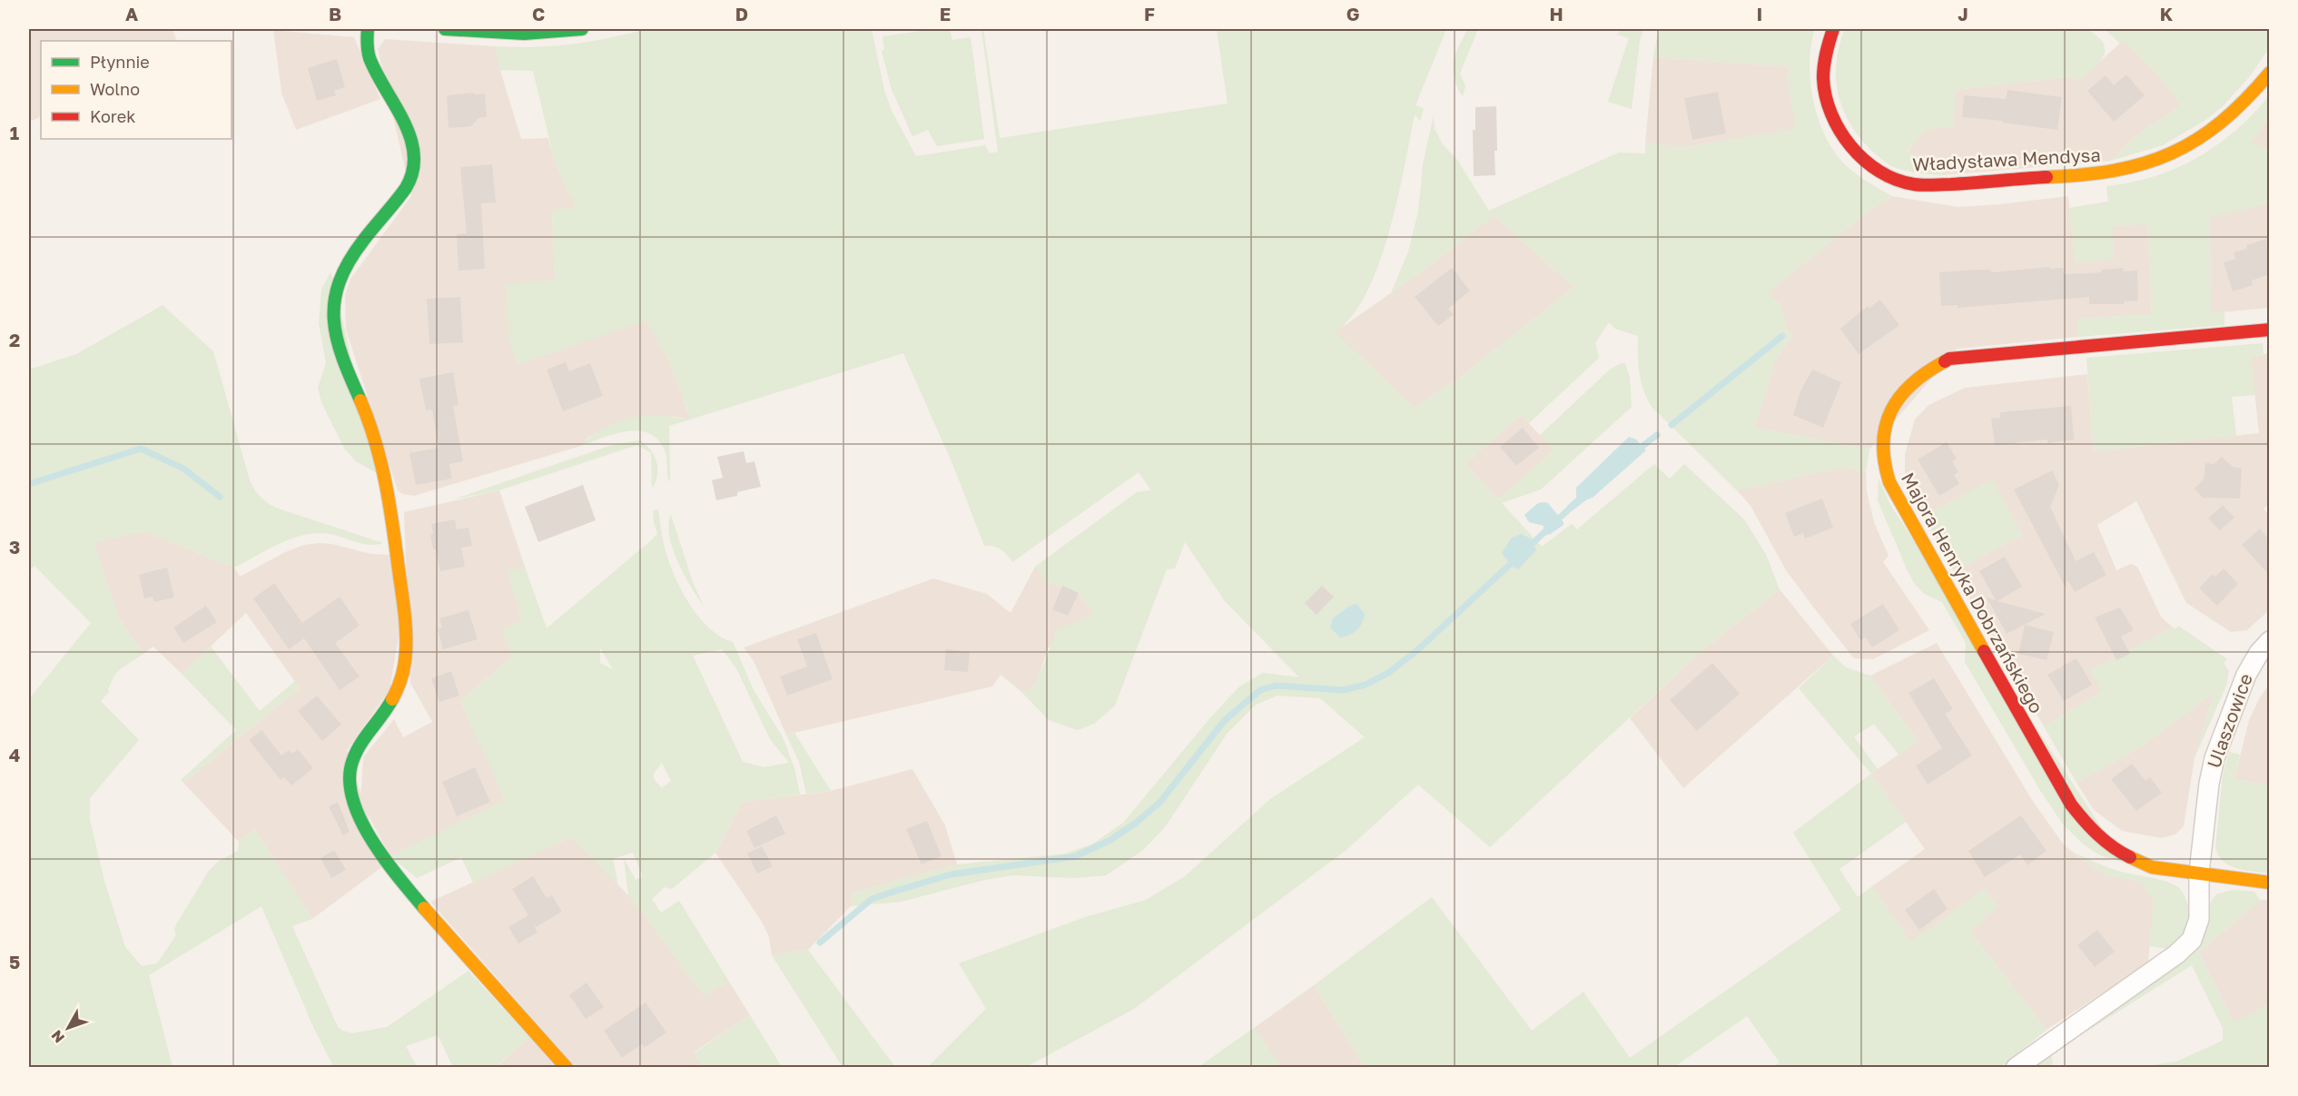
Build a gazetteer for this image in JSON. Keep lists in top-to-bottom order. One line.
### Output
{"streets":{"street":["Władysława Mendysa","Majora Henryka Dobrzańskiego","Ulaszowice"]},"crossings":[["Majora Henryka Dobrzańskiego","Ulaszowice"]],"legend":["Płynnie","Wolno","Korek"],"north":"bottom left","grid":{"columns":["A","B","C","D","E","F","G","H","I","J","K"],"rows":["1","2","3","4","5"]}}
